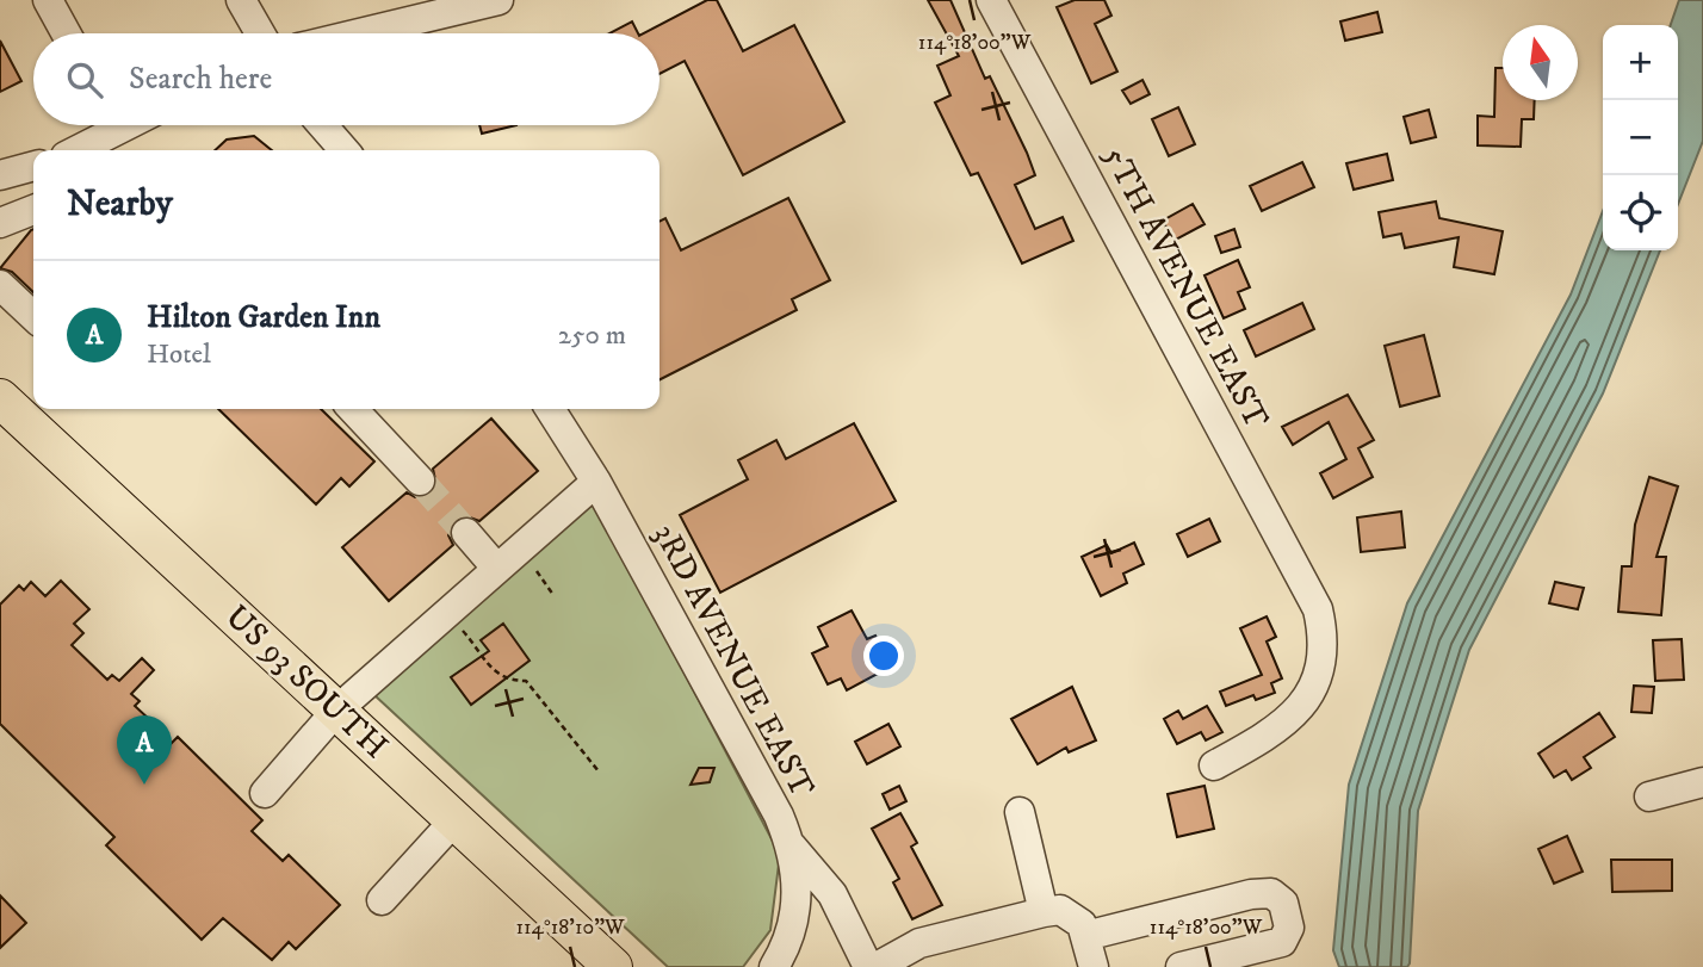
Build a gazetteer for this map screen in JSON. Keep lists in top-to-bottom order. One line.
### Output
{"streets":{"main road":["US 93 SOUTH"],"street":["5TH AVENUE EAST","3RD AVENUE EAST"]},"north":"top","page":{"map_buttons":["+","−"],"search":"Search here","heading":"Nearby","list":[{"mark":"A","name":"Hilton Garden Inn","note":"Hotel","value":"250 m"}],"pins":"A"},"coordinates":["114°18'00\"W","114°18'10\"W"]}
